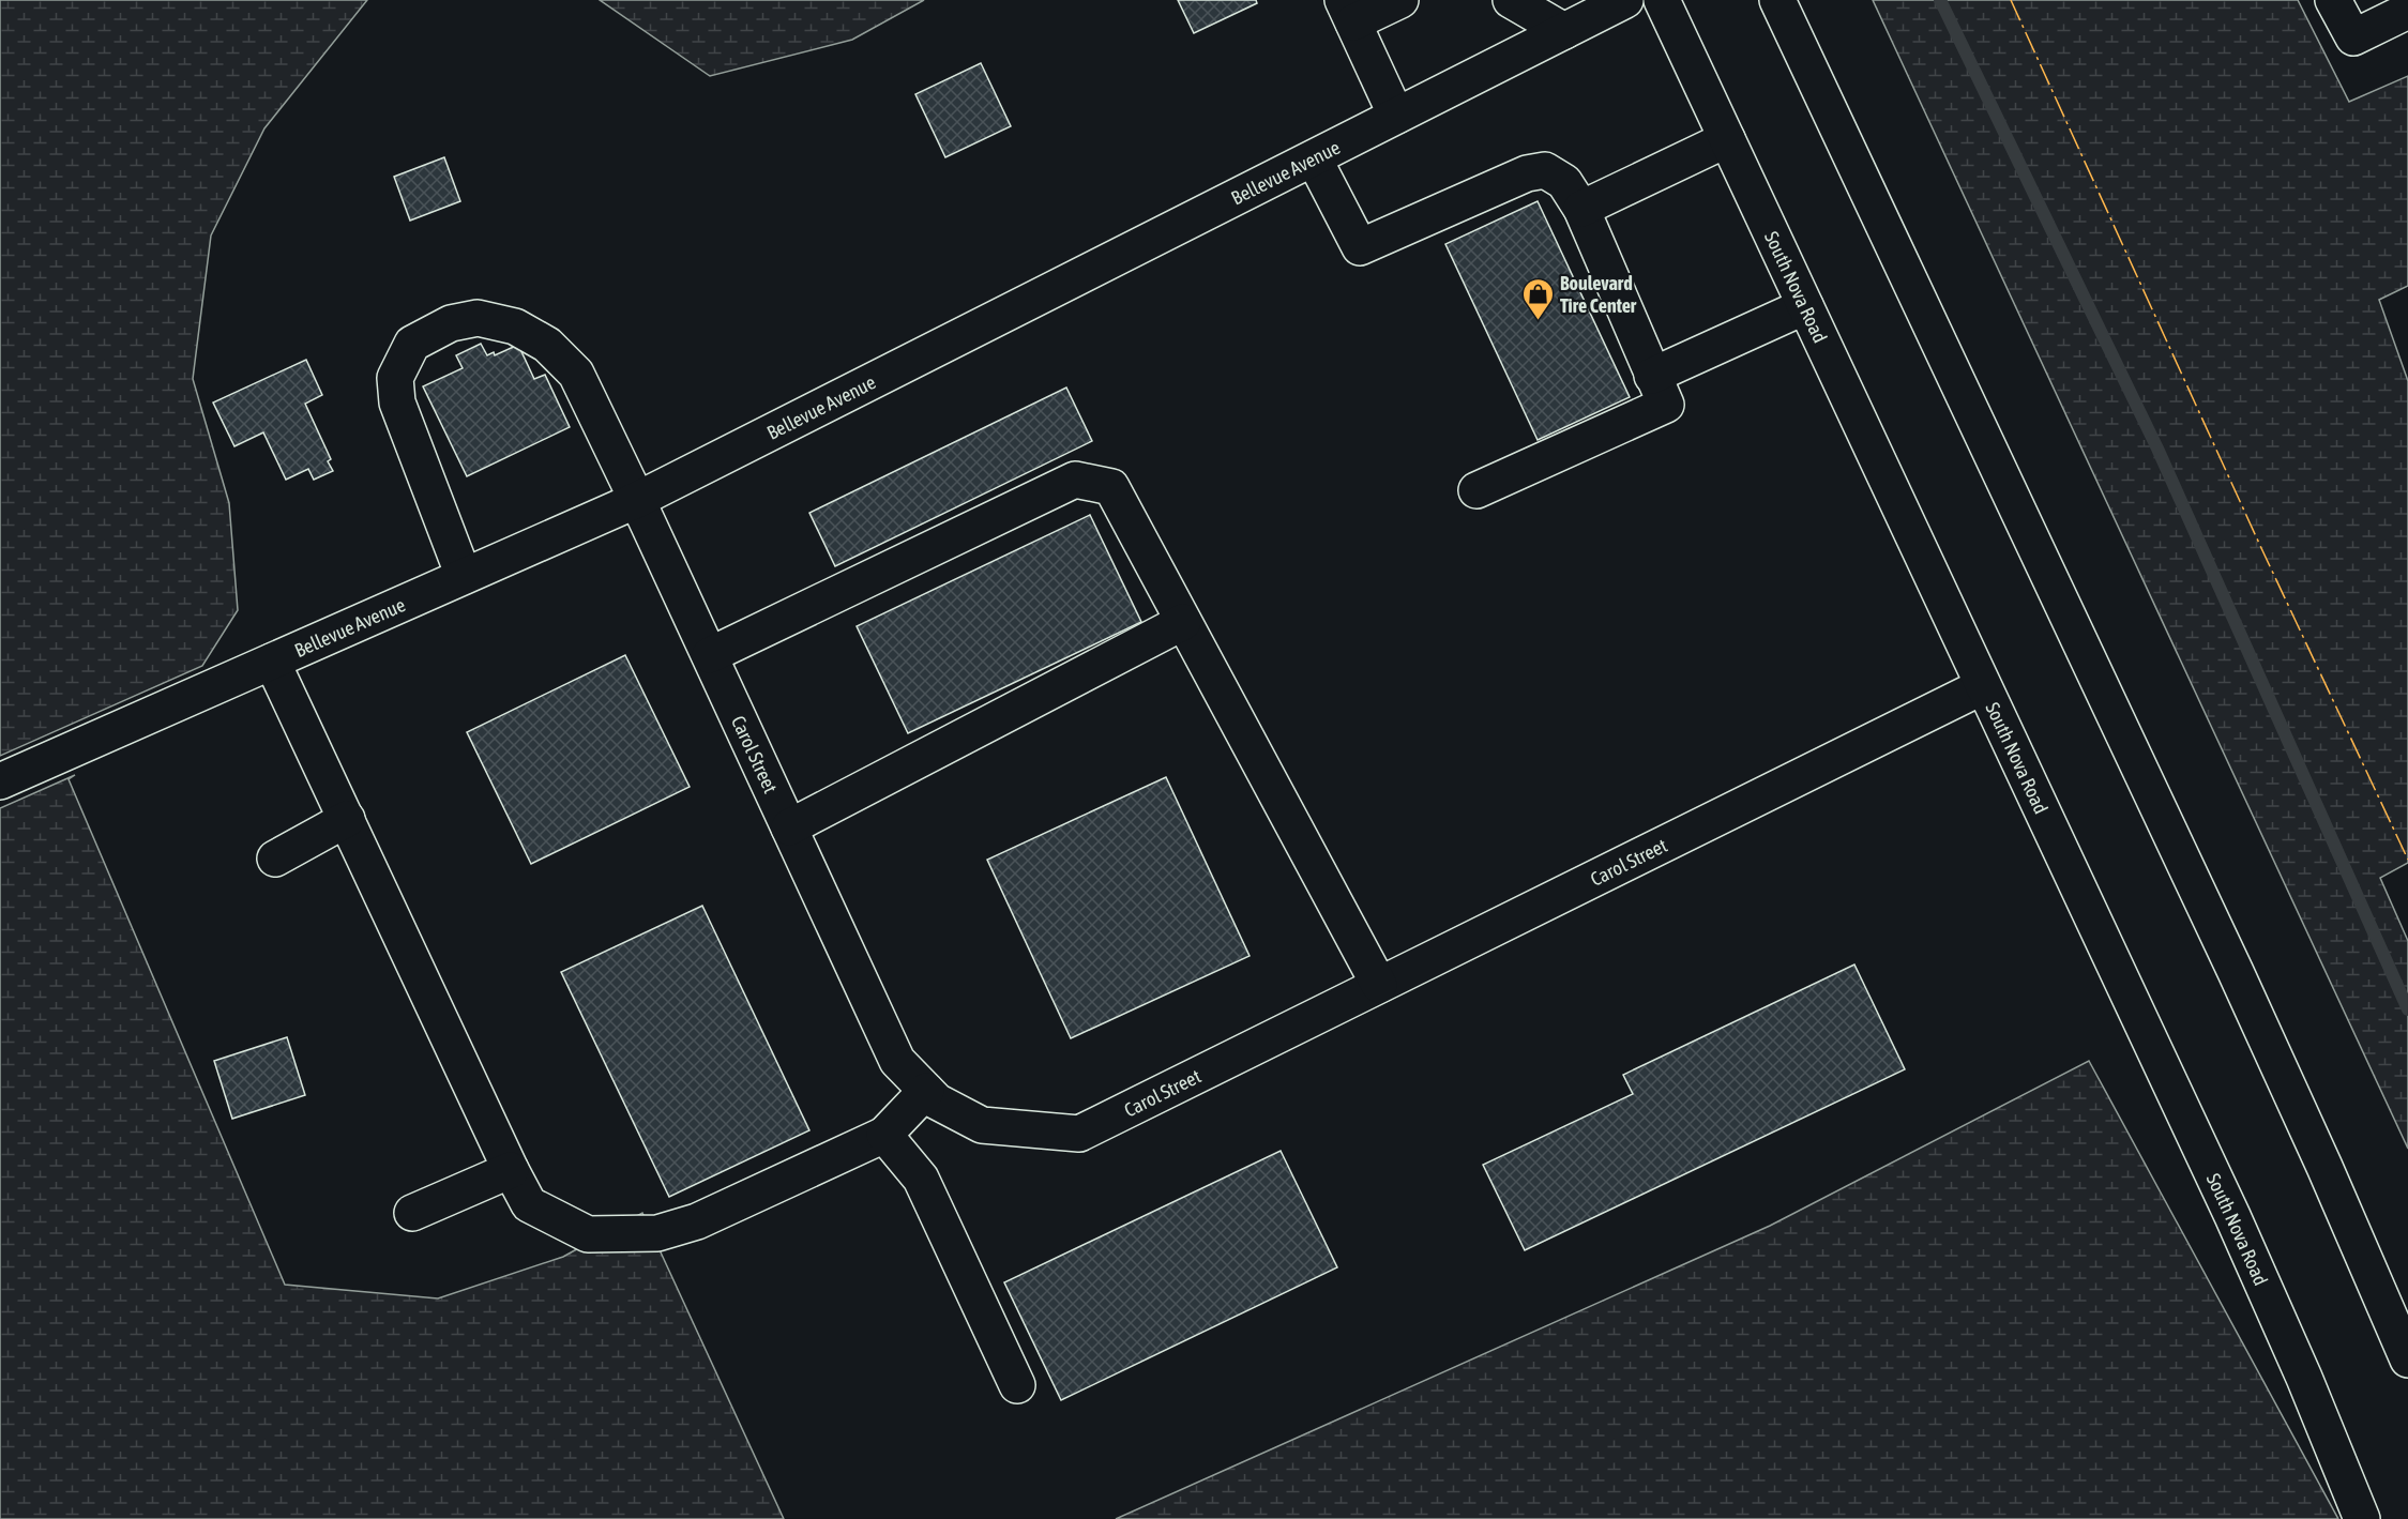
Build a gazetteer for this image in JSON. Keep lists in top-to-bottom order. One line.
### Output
{"streets":{"street":["Bellevue Avenue","South Nova Road","Carol Street"]},"crossings":[["Bellevue Avenue","Carol Street"],["South Nova Road","Carol Street"]],"places":{"shop":["Boulevard Tire Center"]}}
